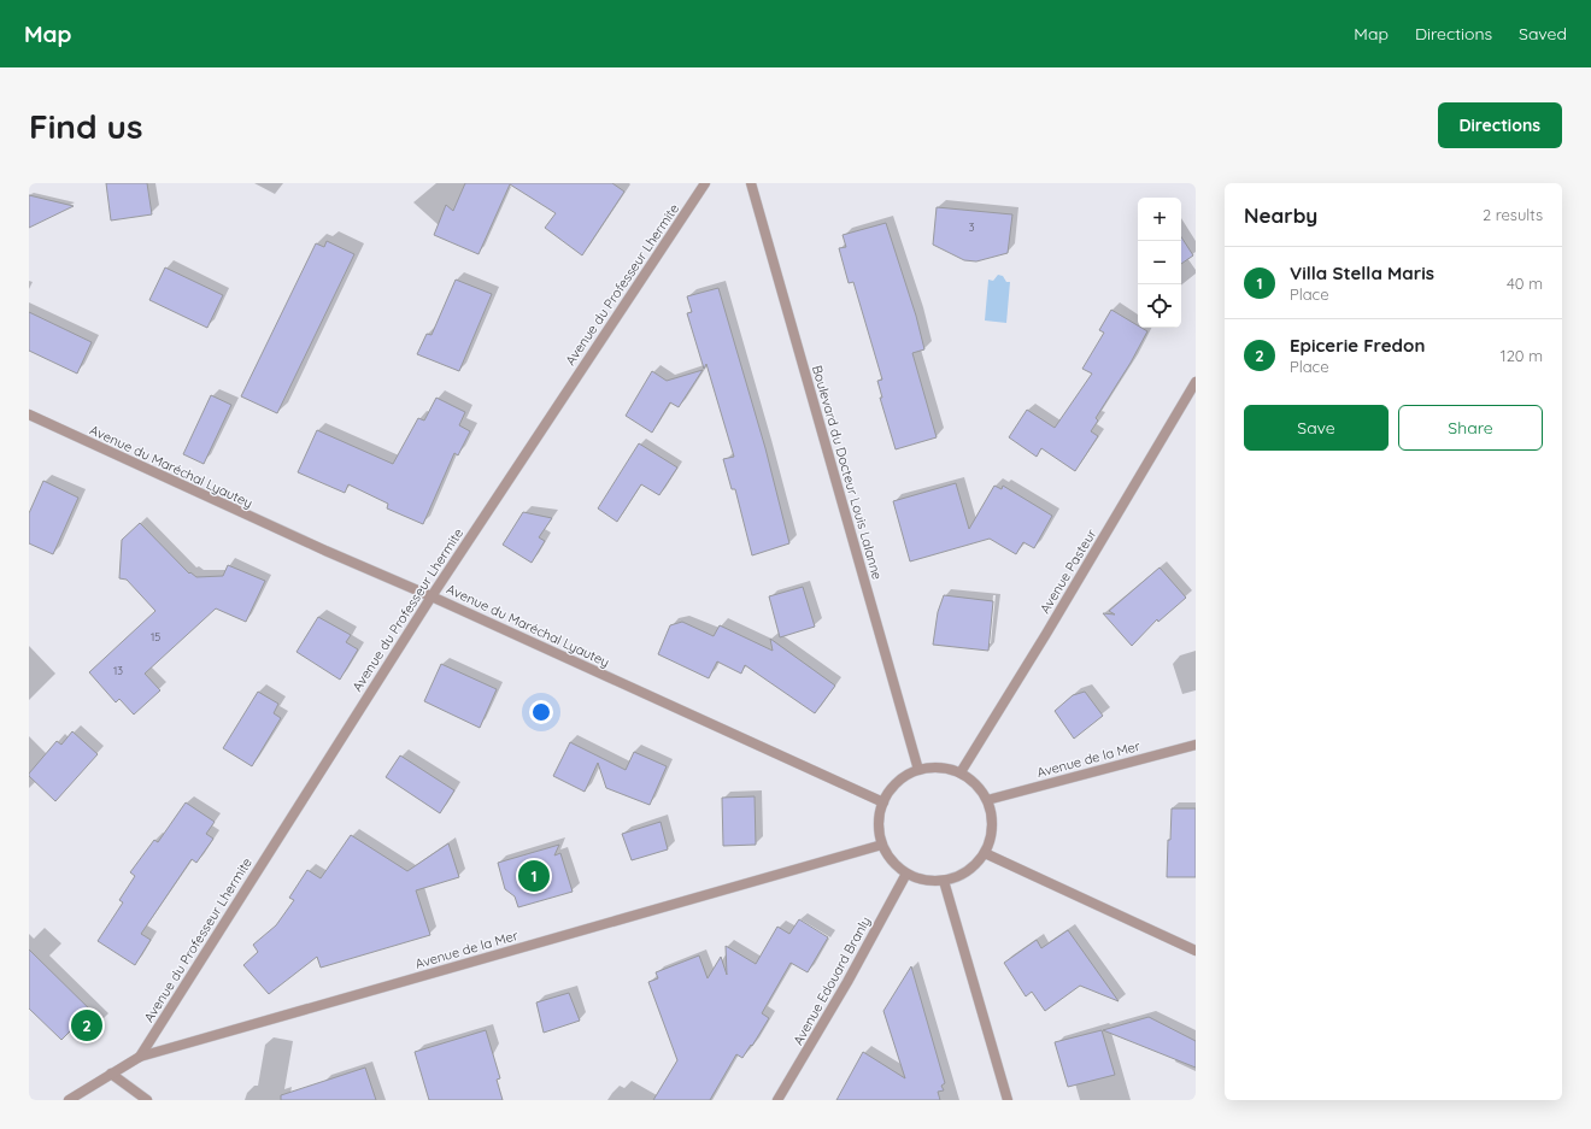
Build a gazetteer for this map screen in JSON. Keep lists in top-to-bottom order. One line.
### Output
{"streets":{"street":["Avenue du Professeur Lhermite","Avenue du Maréchal Lyautey","Boulevard du Docteur Louis Lalanne","Avenue Pasteur","Avenue de la Mer","Avenue Edouard Branly"]},"crossings":[["Avenue du Professeur Lhermite","Avenue du Maréchal Lyautey"],["Avenue du Professeur Lhermite","Avenue de la Mer"],["Avenue du Maréchal Lyautey","Boulevard du Docteur Louis Lalanne"],["Avenue du Maréchal Lyautey","Avenue Pasteur"],["Avenue du Maréchal Lyautey","Avenue de la Mer"],["Avenue du Maréchal Lyautey","Avenue Edouard Branly"],["Boulevard du Docteur Louis Lalanne","Avenue Pasteur"],["Boulevard du Docteur Louis Lalanne","Avenue de la Mer"],["Boulevard du Docteur Louis Lalanne","Avenue Edouard Branly"],["Avenue Pasteur","Avenue de la Mer"],["Avenue Pasteur","Avenue Edouard Branly"],["Avenue de la Mer","Avenue Edouard Branly"]],"house_numbers":["3","15","13"],"page":{"header":"Map","nav":["Map","Directions","Saved"],"buttons":["Directions",["Save","Share"]],"title":"Find us","heading":["Nearby","2 results"],"map_buttons":["+","−"],"list":[{"mark":"1","name":"Villa Stella Maris","note":"Place","value":"40 m"},{"mark":"2","name":"Epicerie Fredon","note":"Place","value":"120 m"}],"pins":["1","2"]}}
